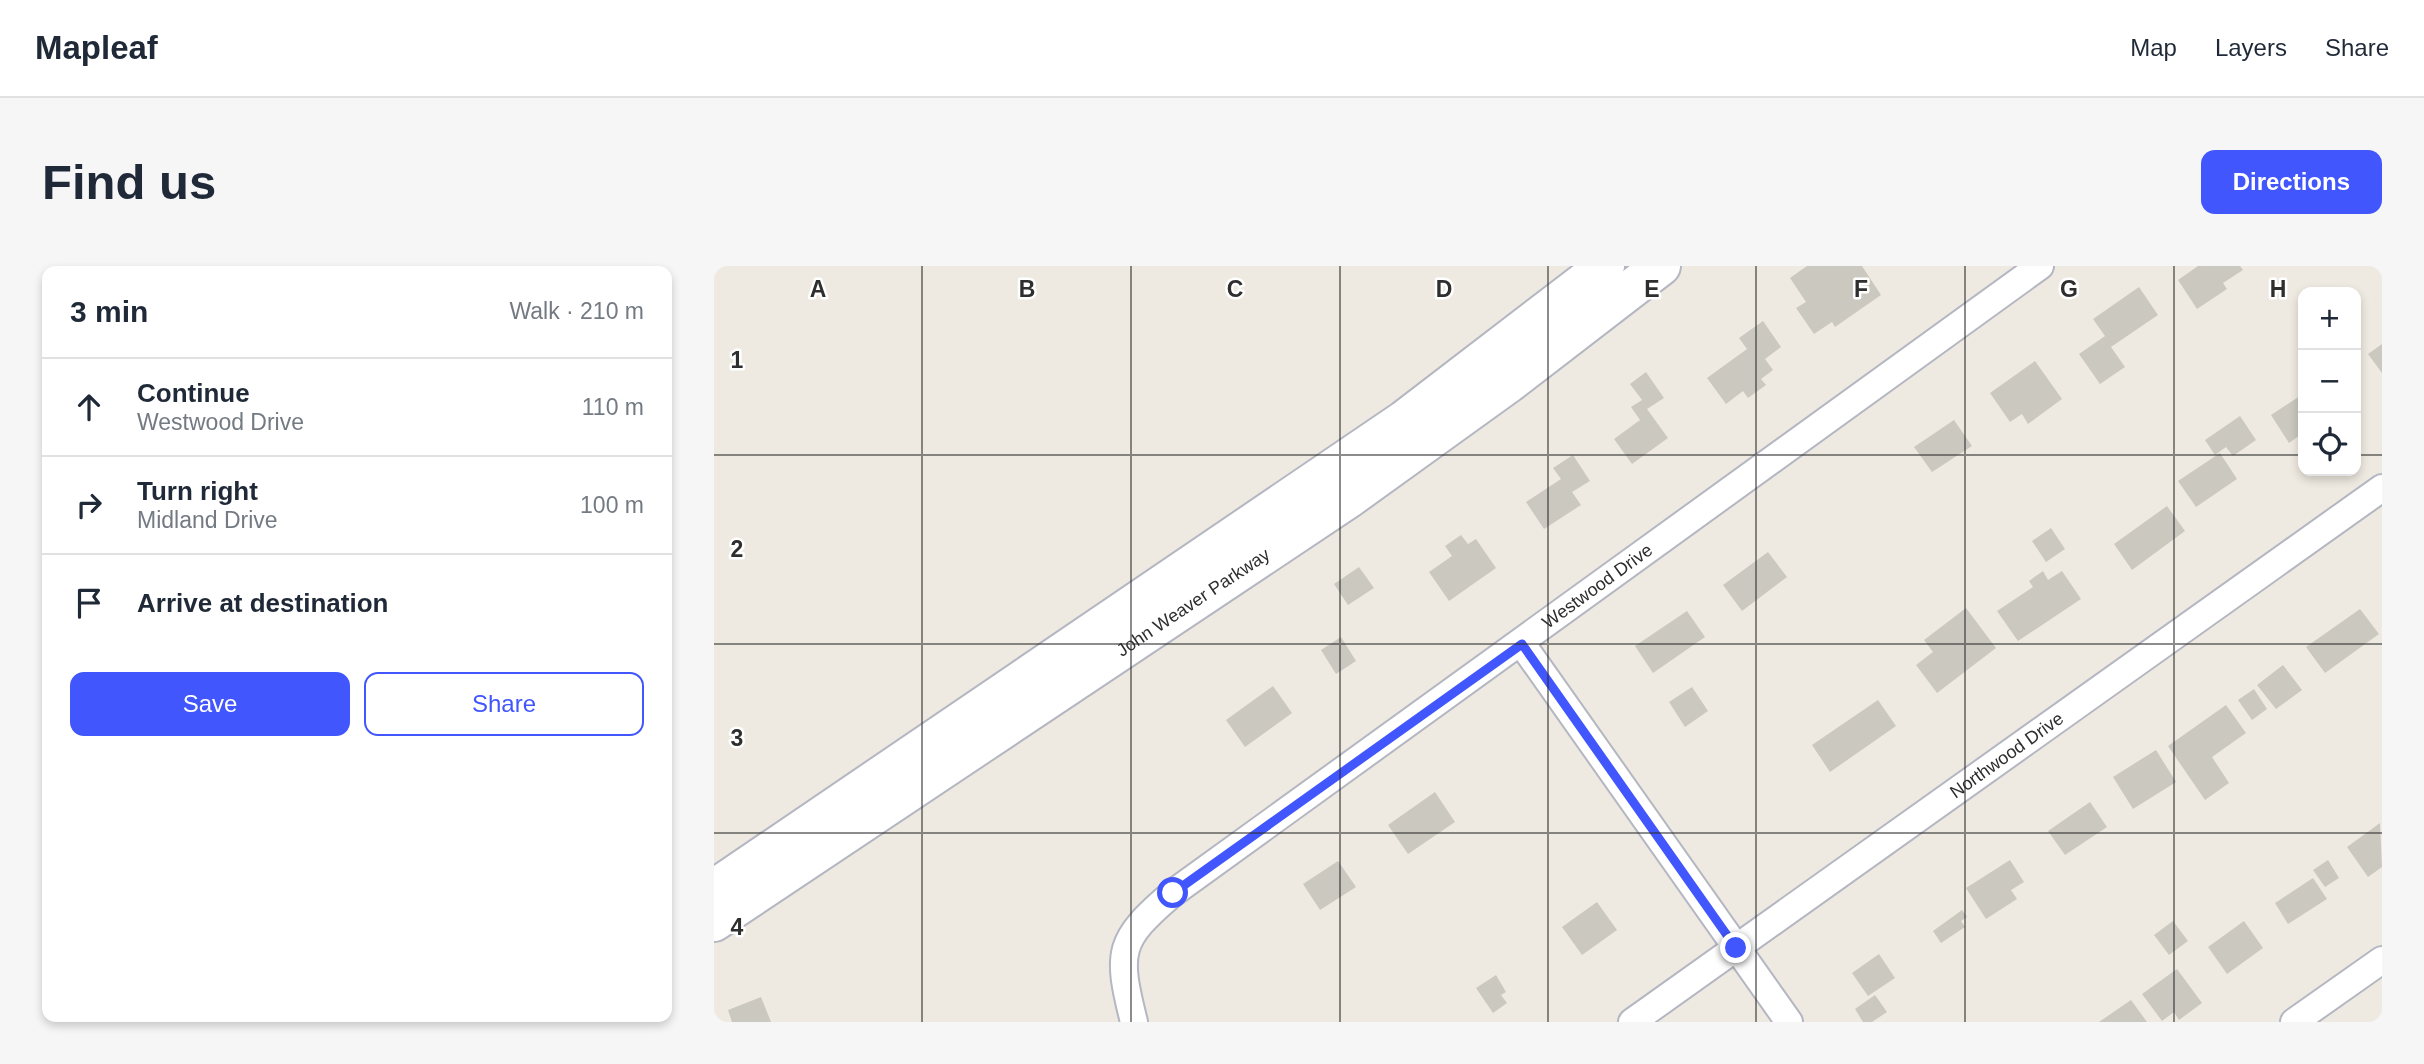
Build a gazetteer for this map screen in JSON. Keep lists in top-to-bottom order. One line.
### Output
{"streets":{"main road":["John Weaver Parkway"],"street":["Westwood Drive","Northwood Drive"]},"page":{"header":"Mapleaf","nav":["Map","Layers","Share"],"buttons":["Directions",["Save","Share"]],"title":"Find us","heading":["3 min","Walk · 210 m"],"map_buttons":["+","−"],"list":[["Continue","Westwood Drive","110 m"],["Turn right","Midland Drive","100 m"],"Arrive at destination"]},"grid":{"columns":["A","B","C","D","E","F","G","H"],"rows":["1","2","3","4"]}}
